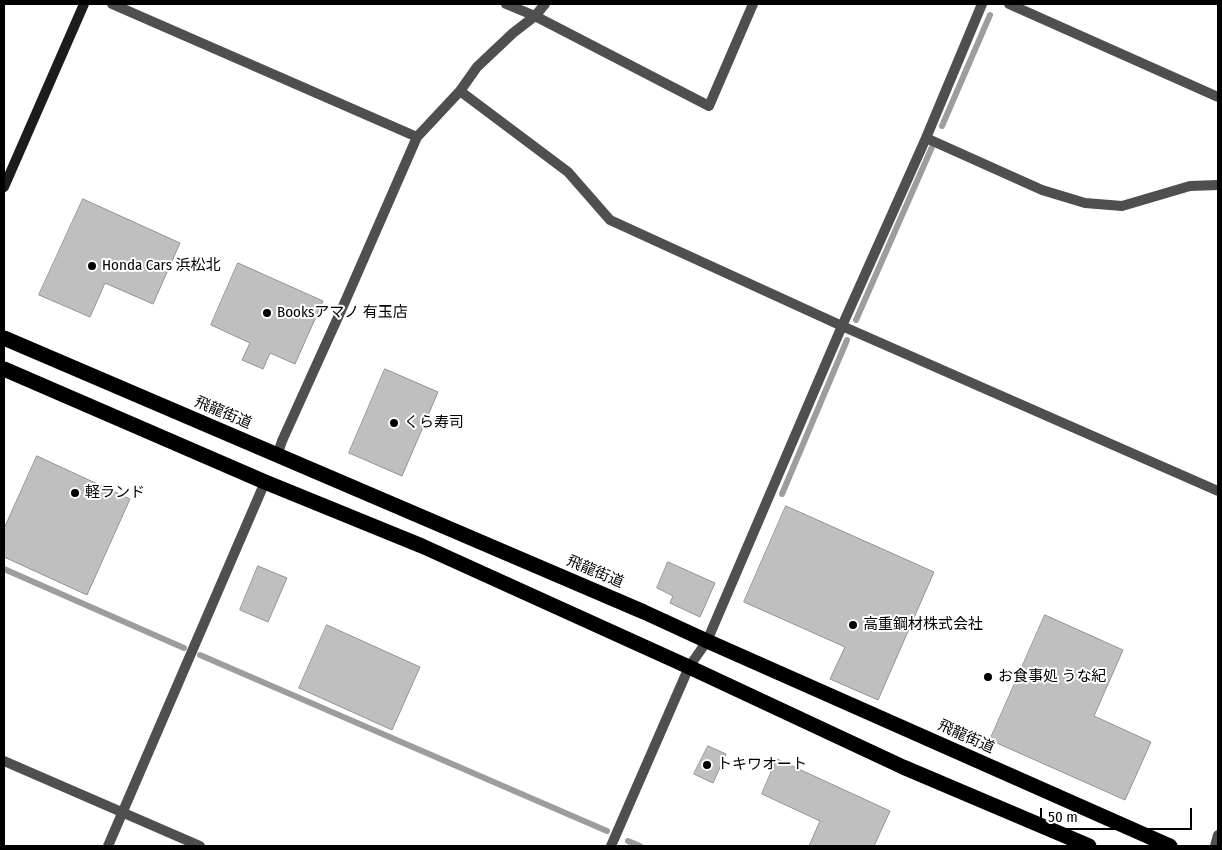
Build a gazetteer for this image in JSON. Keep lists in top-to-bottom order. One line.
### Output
{"streets":{"highway":["飛龍街道"]},"places":["Honda Cars 浜松北","Booksアマノ 有玉店","くら寿司","軽ランド","高重鋼材株式会社","お食事処 うな紀","トキワオート"],"scale_bar":"50 m"}
